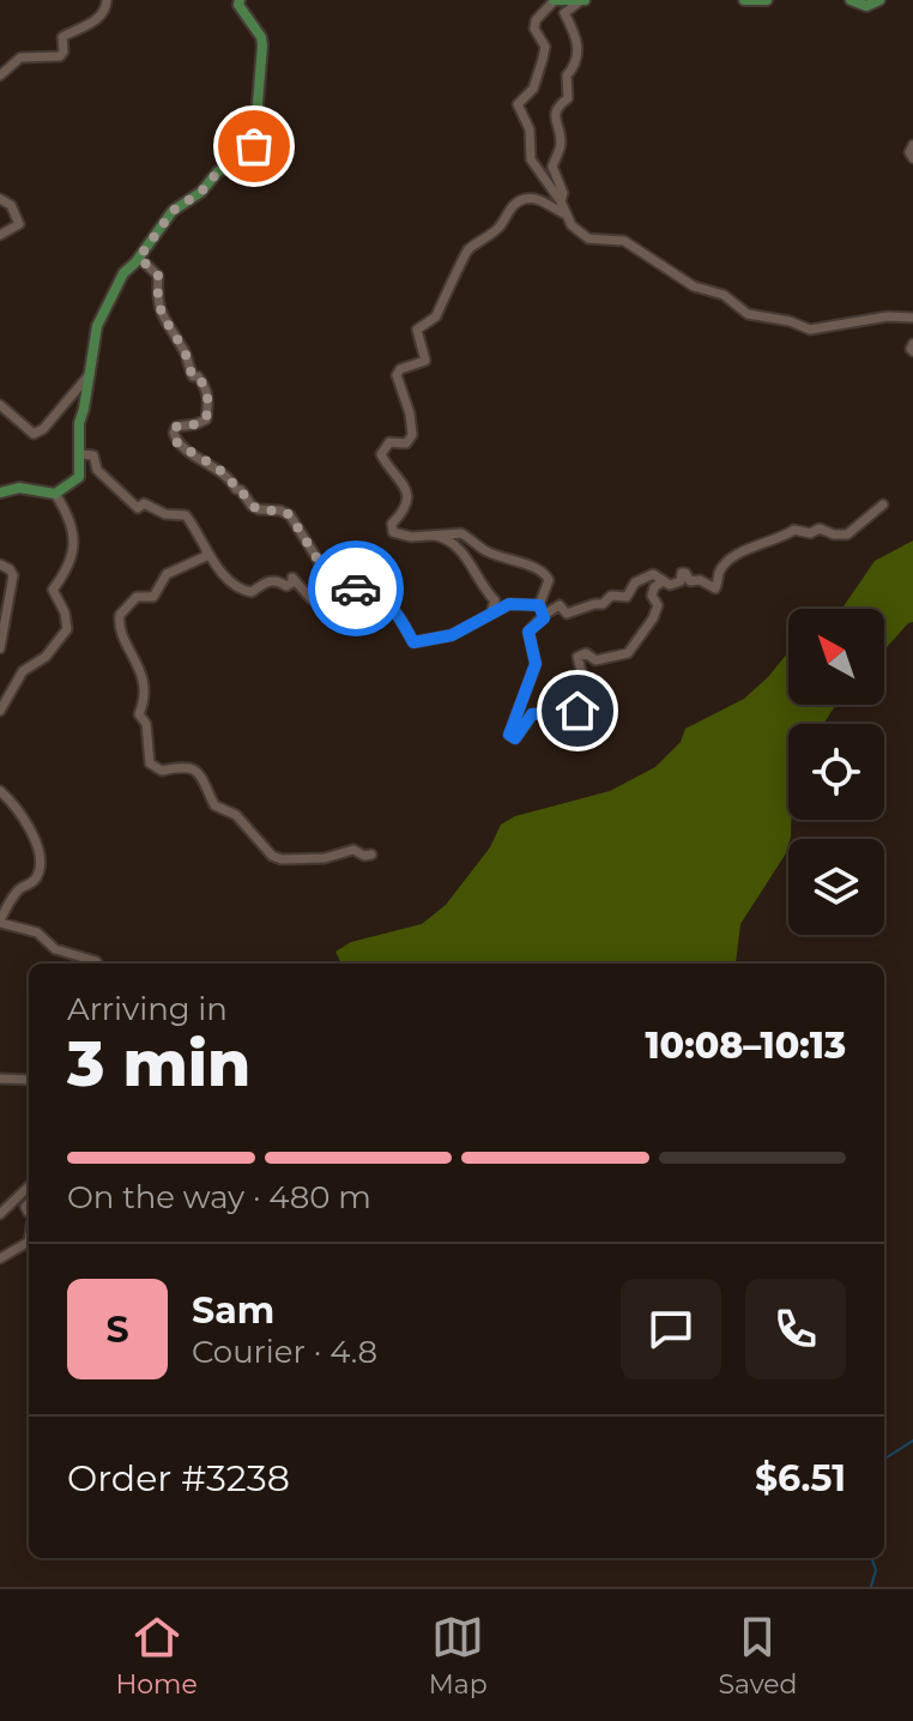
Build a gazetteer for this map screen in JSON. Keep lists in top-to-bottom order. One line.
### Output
{"north":"top left","page":{"heading":["3 min","Arriving in","10:08–10:13"],"panel":["Sam","Courier · 4.8","Order #3238","$6.51"],"bar":"On the way · 480 m","round":"S","tabs":["Home","Map","Saved"]}}
